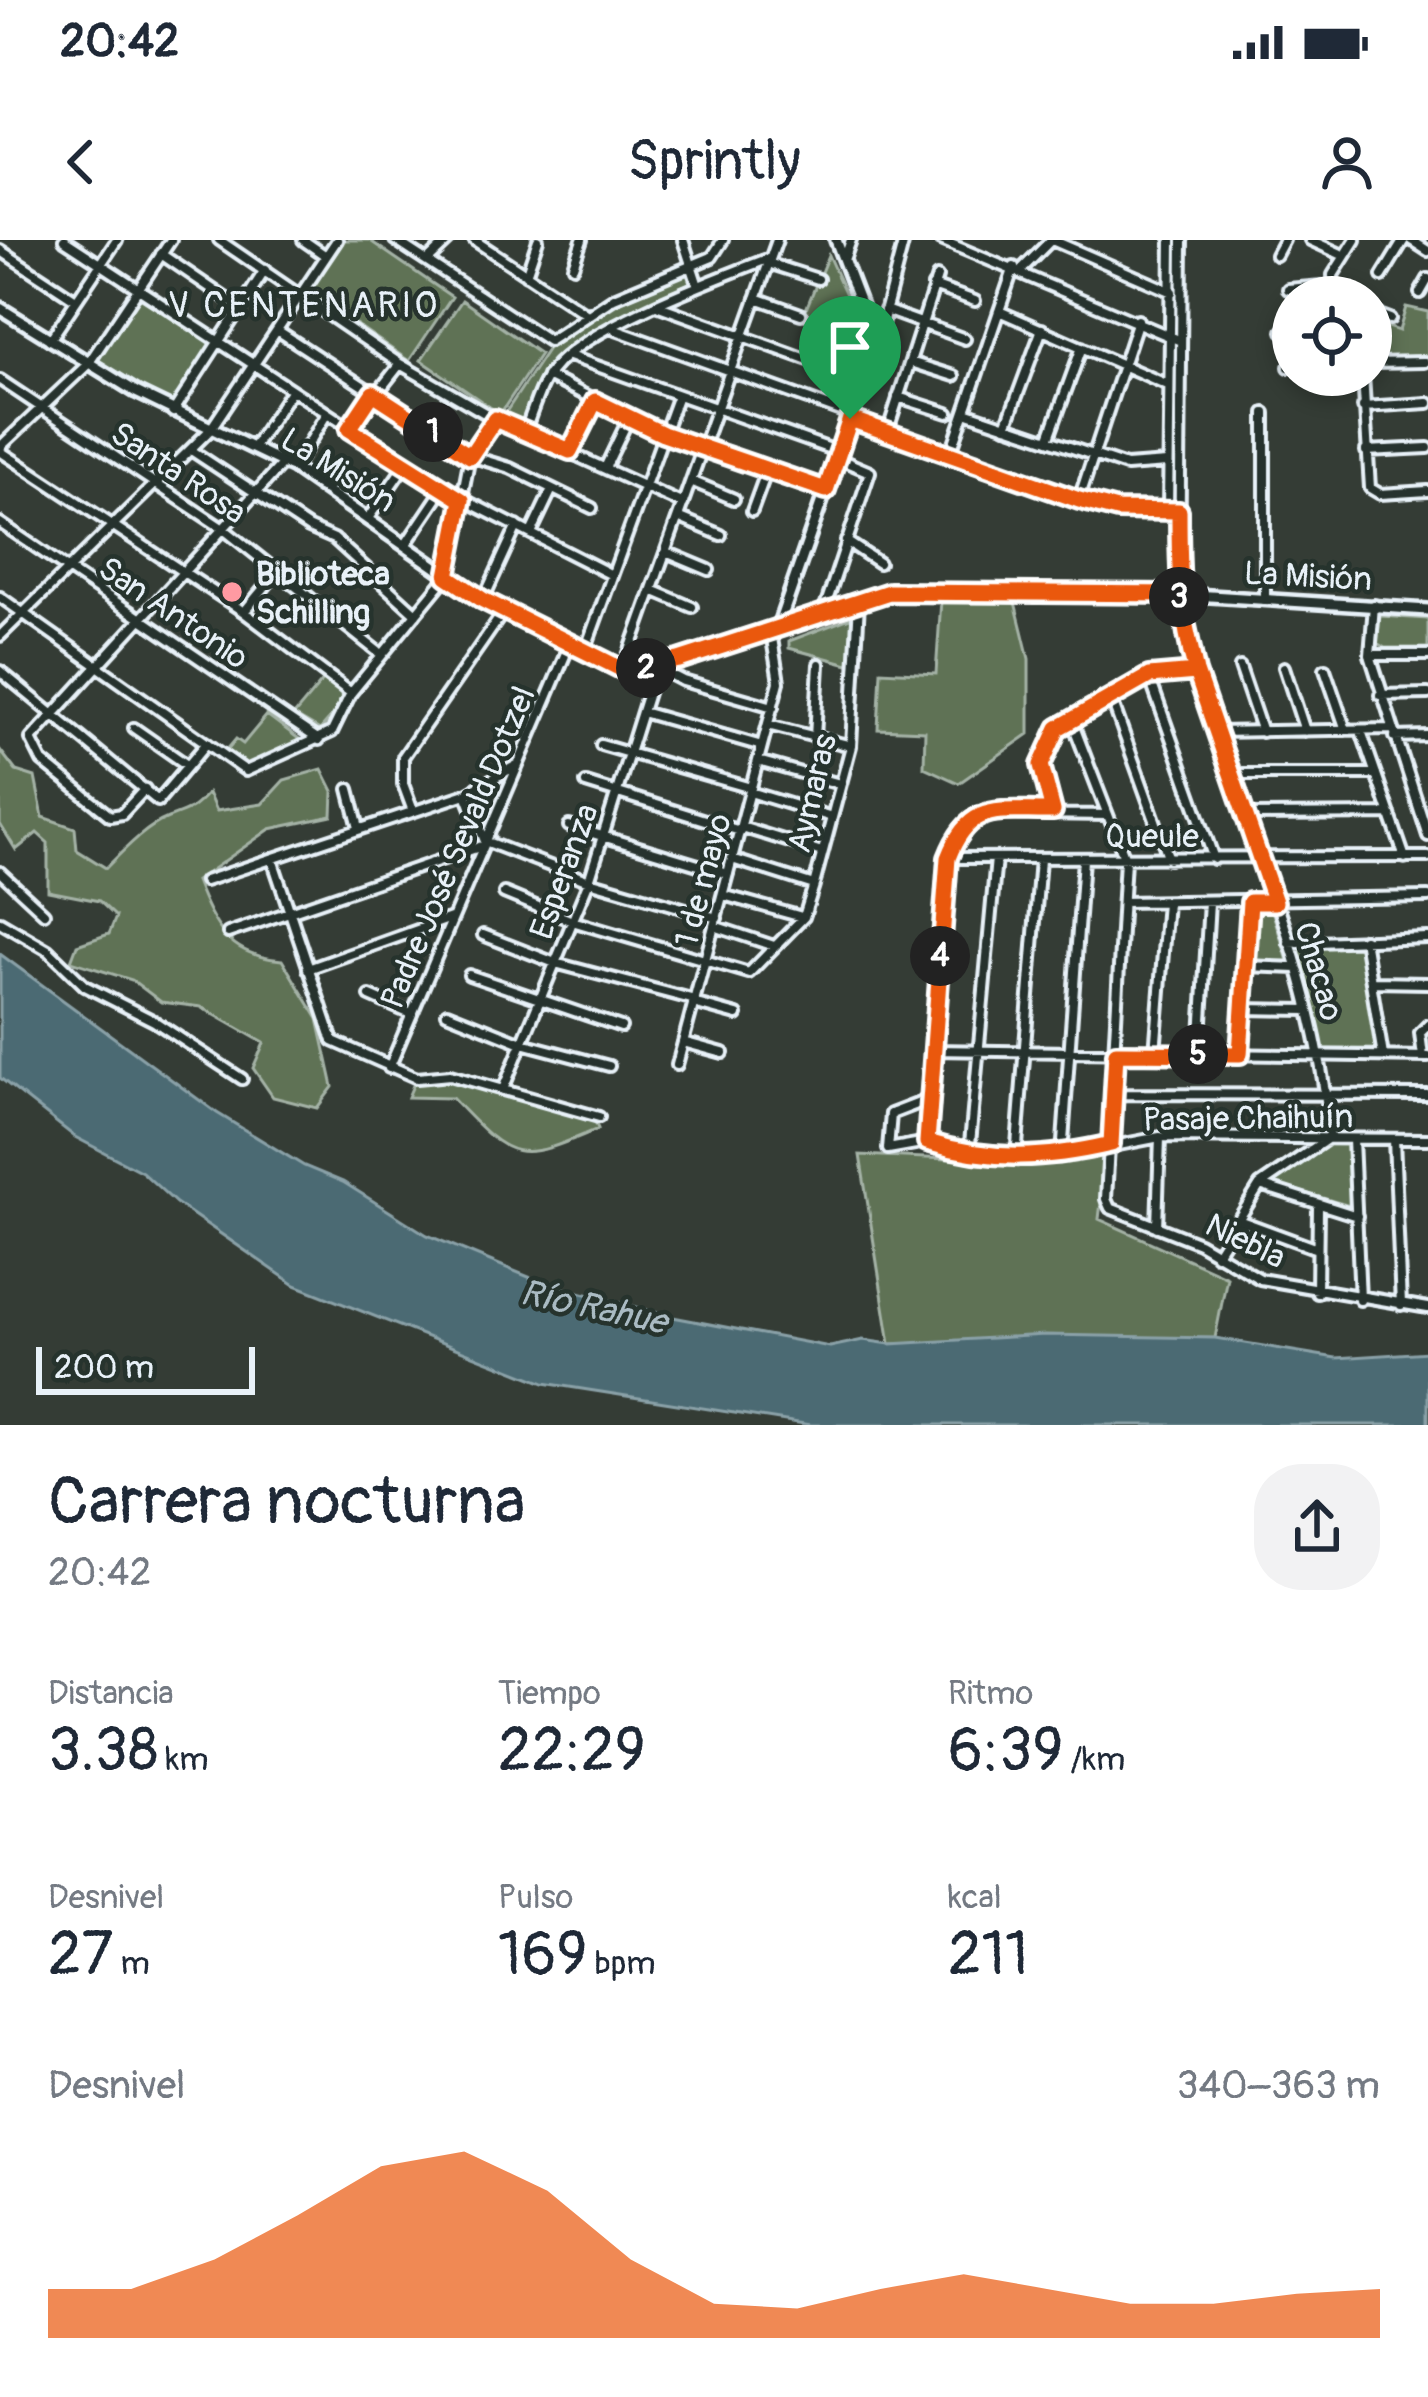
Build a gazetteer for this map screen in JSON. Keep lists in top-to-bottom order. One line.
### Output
{"streets":{"street":["La Misión","Santa Rosa","San Antonio","Aymaras","Queule","Padre José Sevald Dotzel","Esperanza","1 de mayo","Chacao","Pasaje Chaihuín","Niebla"]},"crossings":[["La Misión","Aymaras"],["La Misión","Padre José Sevald Dotzel"],["La Misión","Esperanza"],["La Misión","1 de mayo"],["La Misión","Chacao"],["Aymaras","1 de mayo"],["Queule","Chacao"],["Chacao","Pasaje Chaihuín"],["Pasaje Chaihuín","Niebla"]],"districts":["V CENTENARIO"],"water":["Río Rahue"],"places":["Biblioteca Schilling"],"scale_bar":"200 m","page":{"status":"20:42","header":"Sprintly","pins":["1","3","2","4","5"],"scale":"200 m","heading":["Carrera nocturna","20:42"],"stats":[["Distancia","3.38 km"],["Tiempo","22:29"],["Ritmo","6:39 /km"],["Desnivel","27 m"],["Pulso","169 bpm"],["kcal","211"]],"chart":["Desnivel","340–363 m"]}}
